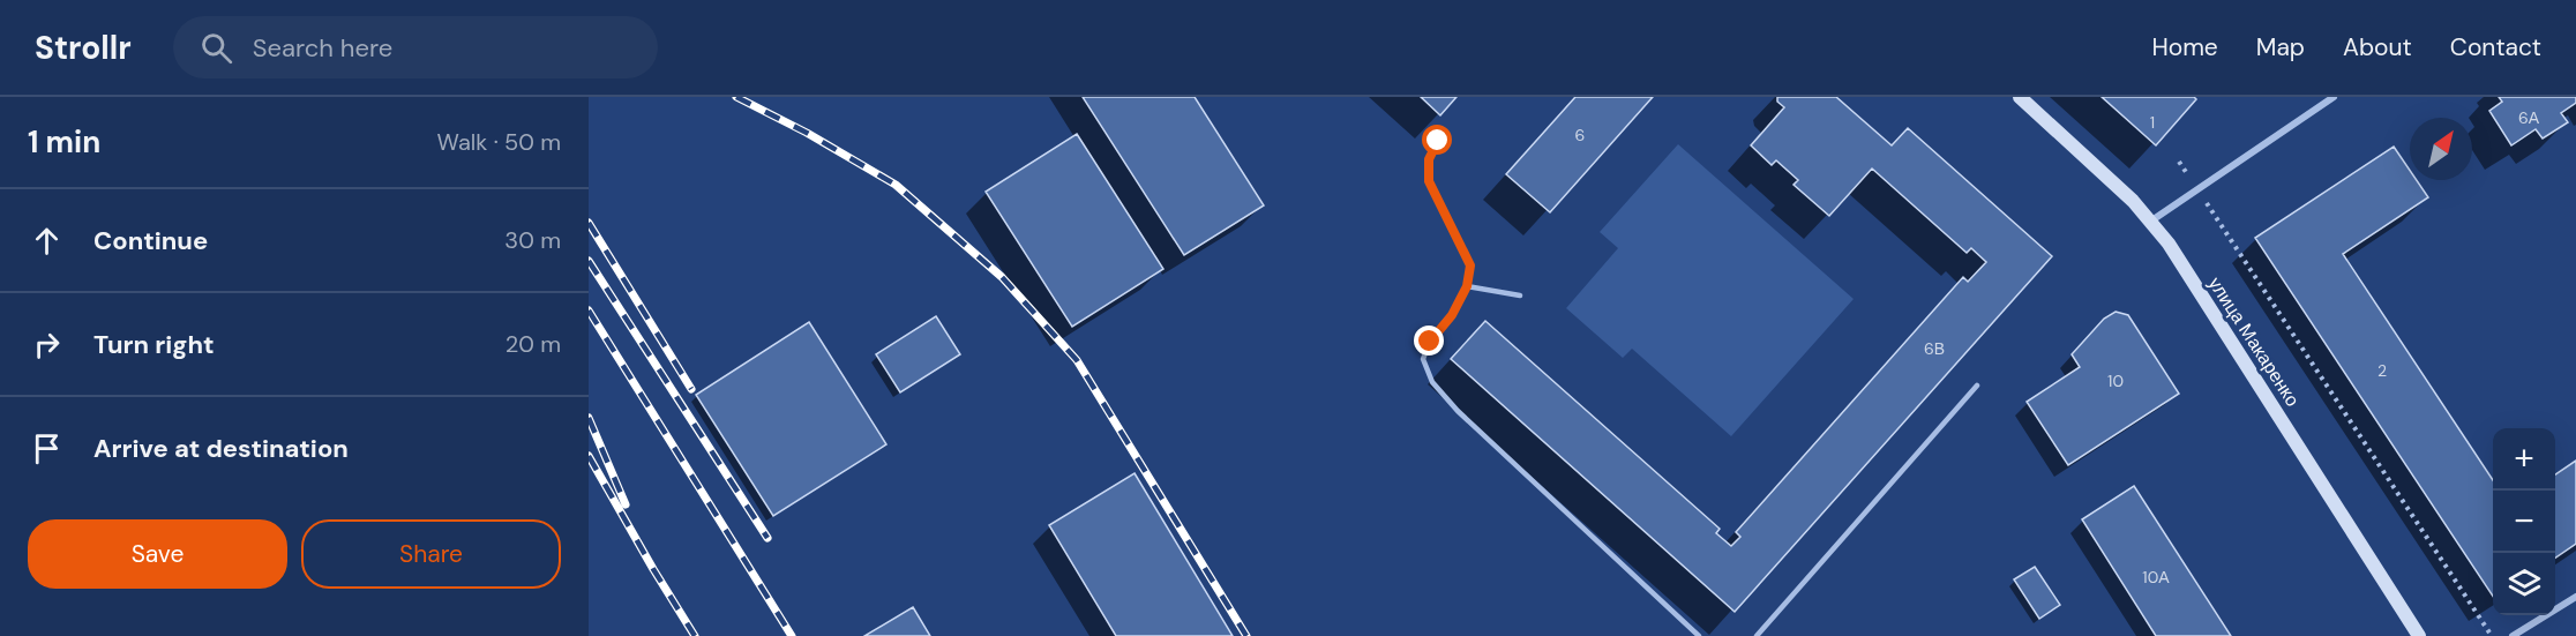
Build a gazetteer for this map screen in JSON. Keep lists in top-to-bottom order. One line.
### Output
{"streets":{"street":["улица Макаренко"]},"house_numbers":["6А","1","6","6В","2","10","10А"],"north":"top right","page":{"header":"Strollr","search":"Search here","nav":["Home","Map","About","Contact"],"heading":["1 min","Walk · 50 m"],"list":[["Continue","30 m"],["Turn right","20 m"],"Arrive at destination"],"map_buttons":["+","−"],"buttons":["Save","Share"]}}
